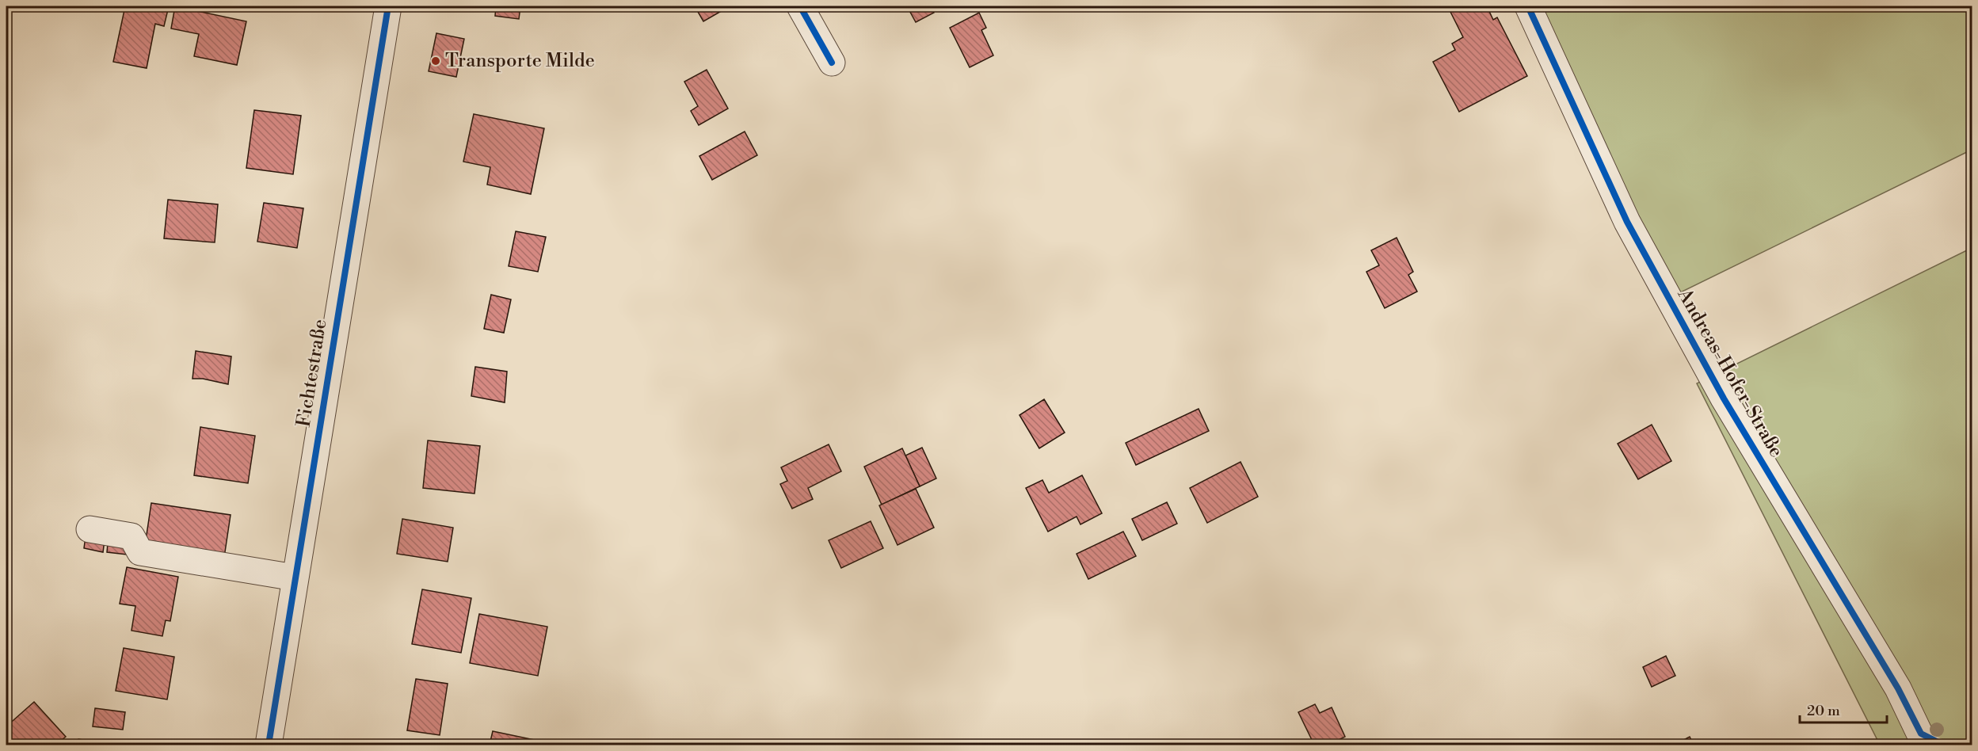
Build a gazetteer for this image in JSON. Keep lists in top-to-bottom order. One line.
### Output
{"streets":{"street":["Fichtestraße","Andreas-Hofer-Straße"]},"places":["Transporte Milde"],"scale_bar":"20 m"}
